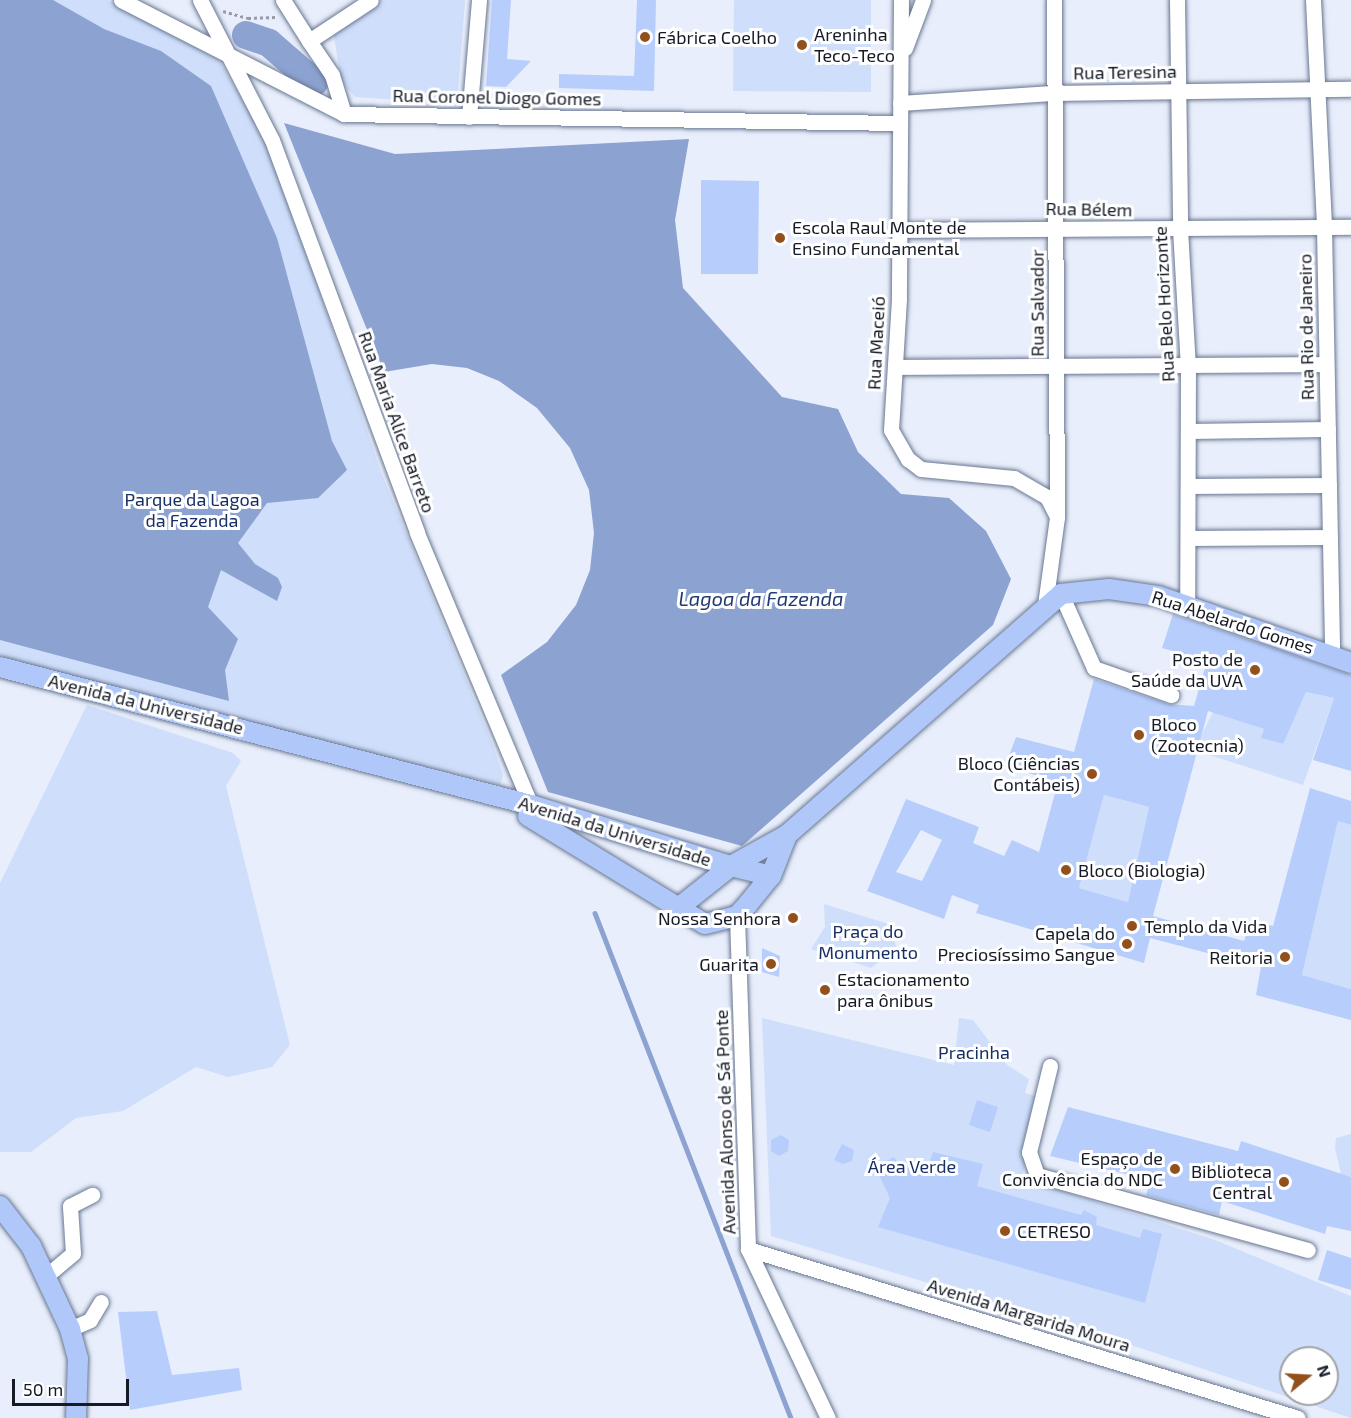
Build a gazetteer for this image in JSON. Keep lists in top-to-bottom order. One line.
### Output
{"streets":{"main road":["Rua Abelardo Gomes","Avenida da Universidade"],"street":["Rua Teresina","Rua Coronel Diogo Gomes","Rua Bélem","Rua Salvador","Rua Belo Horizonte","Rua Rio de Janeiro","Rua Maceió","Rua Maria Alice Barreto","Avenida Alonso de Sá Ponte","Avenida Margarida Moura"]},"crossings":[["Rua Teresina","Rua Salvador"],["Rua Teresina","Rua Belo Horizonte"],["Rua Teresina","Rua Rio de Janeiro"],["Rua Teresina","Rua Maceió"],["Rua Coronel Diogo Gomes","Rua Maceió"],["Rua Coronel Diogo Gomes","Rua Maria Alice Barreto"],["Rua Bélem","Rua Salvador"],["Rua Bélem","Rua Belo Horizonte"],["Rua Bélem","Rua Rio de Janeiro"],["Rua Bélem","Rua Maceió"],["Rua Salvador","Rua Maceió"],["Rua Salvador","Rua Abelardo Gomes"],["Rua Belo Horizonte","Rua Abelardo Gomes"],["Rua Rio de Janeiro","Rua Abelardo Gomes"],["Rua Maria Alice Barreto","Avenida da Universidade"],["Avenida da Universidade","Avenida Alonso de Sá Ponte"],["Avenida Alonso de Sá Ponte","Avenida Margarida Moura"]],"water":["Lagoa da Fazenda"],"parks":["Parque da Lagoa da Fazenda","Praça do Monumento","Pracinha","Área Verde"],"places":["Fábrica Coelho","Areninha Teco-Teco","Escola Raul Monte de Ensino Fundamental","Posto de Saúde da UVA","Bloco (Zootecnia)","Bloco (Ciências Contábeis)","Bloco (Biologia)","Nossa Senhora","Templo da Vida","Capela do Preciosíssimo Sangue","Reitoria","Guarita","Estacionamento para ônibus","Espaço de Convivência do NDC","Biblioteca Central","CETRESO"],"scale_bar":"50 m","north":"right"}
